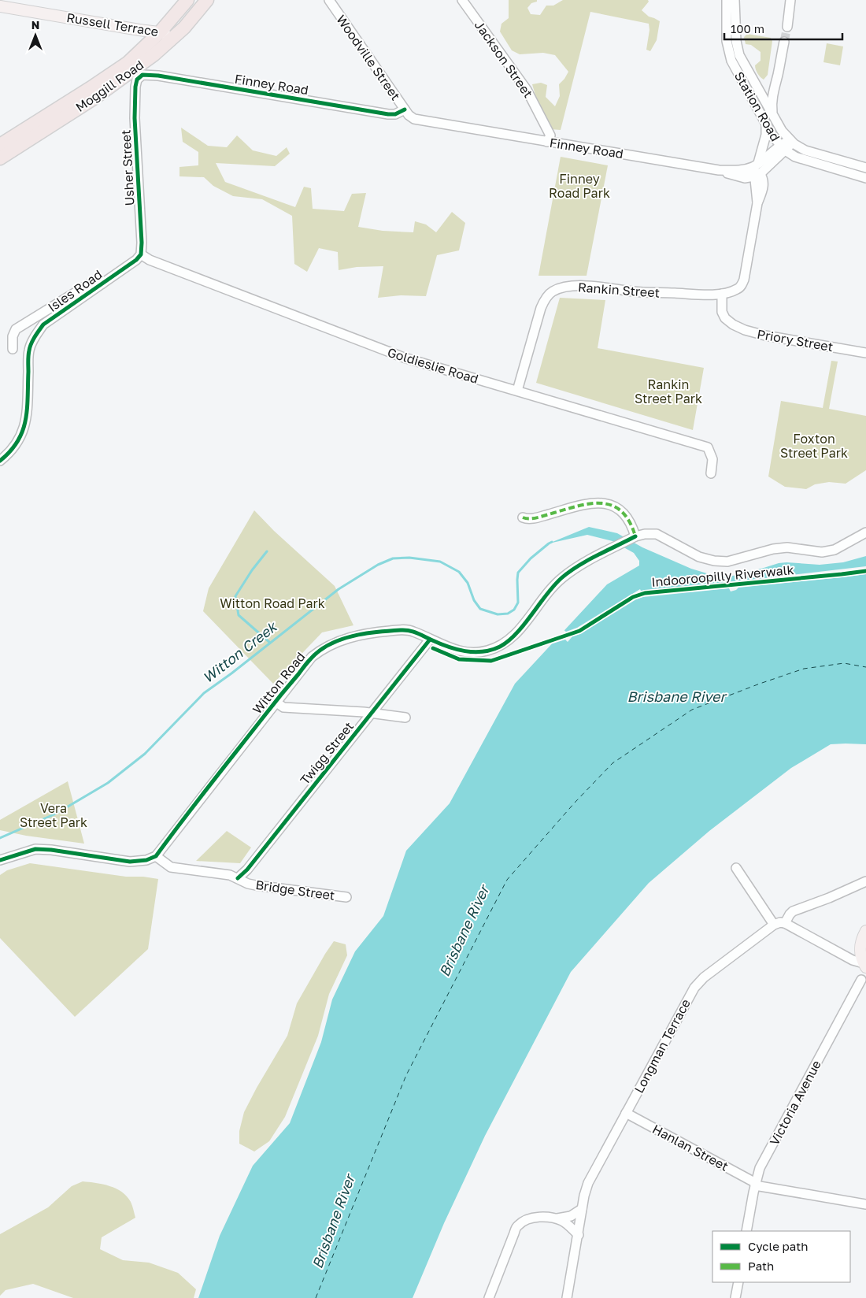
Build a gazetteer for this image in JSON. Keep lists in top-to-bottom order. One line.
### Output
{"streets":{"highway":["Moggill Road"],"main road":["Russell Terrace"],"street":["Woodville Street","Jackson Street","Finney Road","Station Road","Usher Street","Rankin Street","Isles Road","Priory Street","Goldieslie Road","Witton Road","Twigg Street","Bridge Street","Longman Terrace","Victoria Avenue","Hanlan Street"],"cycle path":["Indooroopilly Riverwalk"]},"crossings":[["Russell Terrace","Moggill Road"],["Woodville Street","Finney Road"],["Jackson Street","Finney Road"],["Finney Road","Usher Street"],["Usher Street","Isles Road"],["Usher Street","Goldieslie Road"],["Rankin Street","Priory Street"],["Rankin Street","Goldieslie Road"],["Isles Road","Goldieslie Road"],["Witton Road","Twigg Street"],["Witton Road","Bridge Street"],["Twigg Street","Bridge Street"],["Longman Terrace","Hanlan Street"],["Victoria Avenue","Hanlan Street"]],"water":["Witton Creek","Brisbane River"],"parks":["Finney Road Park","Rankin Street Park","Foxton Street Park","Witton Road Park","Vera Street Park"],"legend":["Cycle path","Path"],"scale_bar":"100 m","north":"top"}
